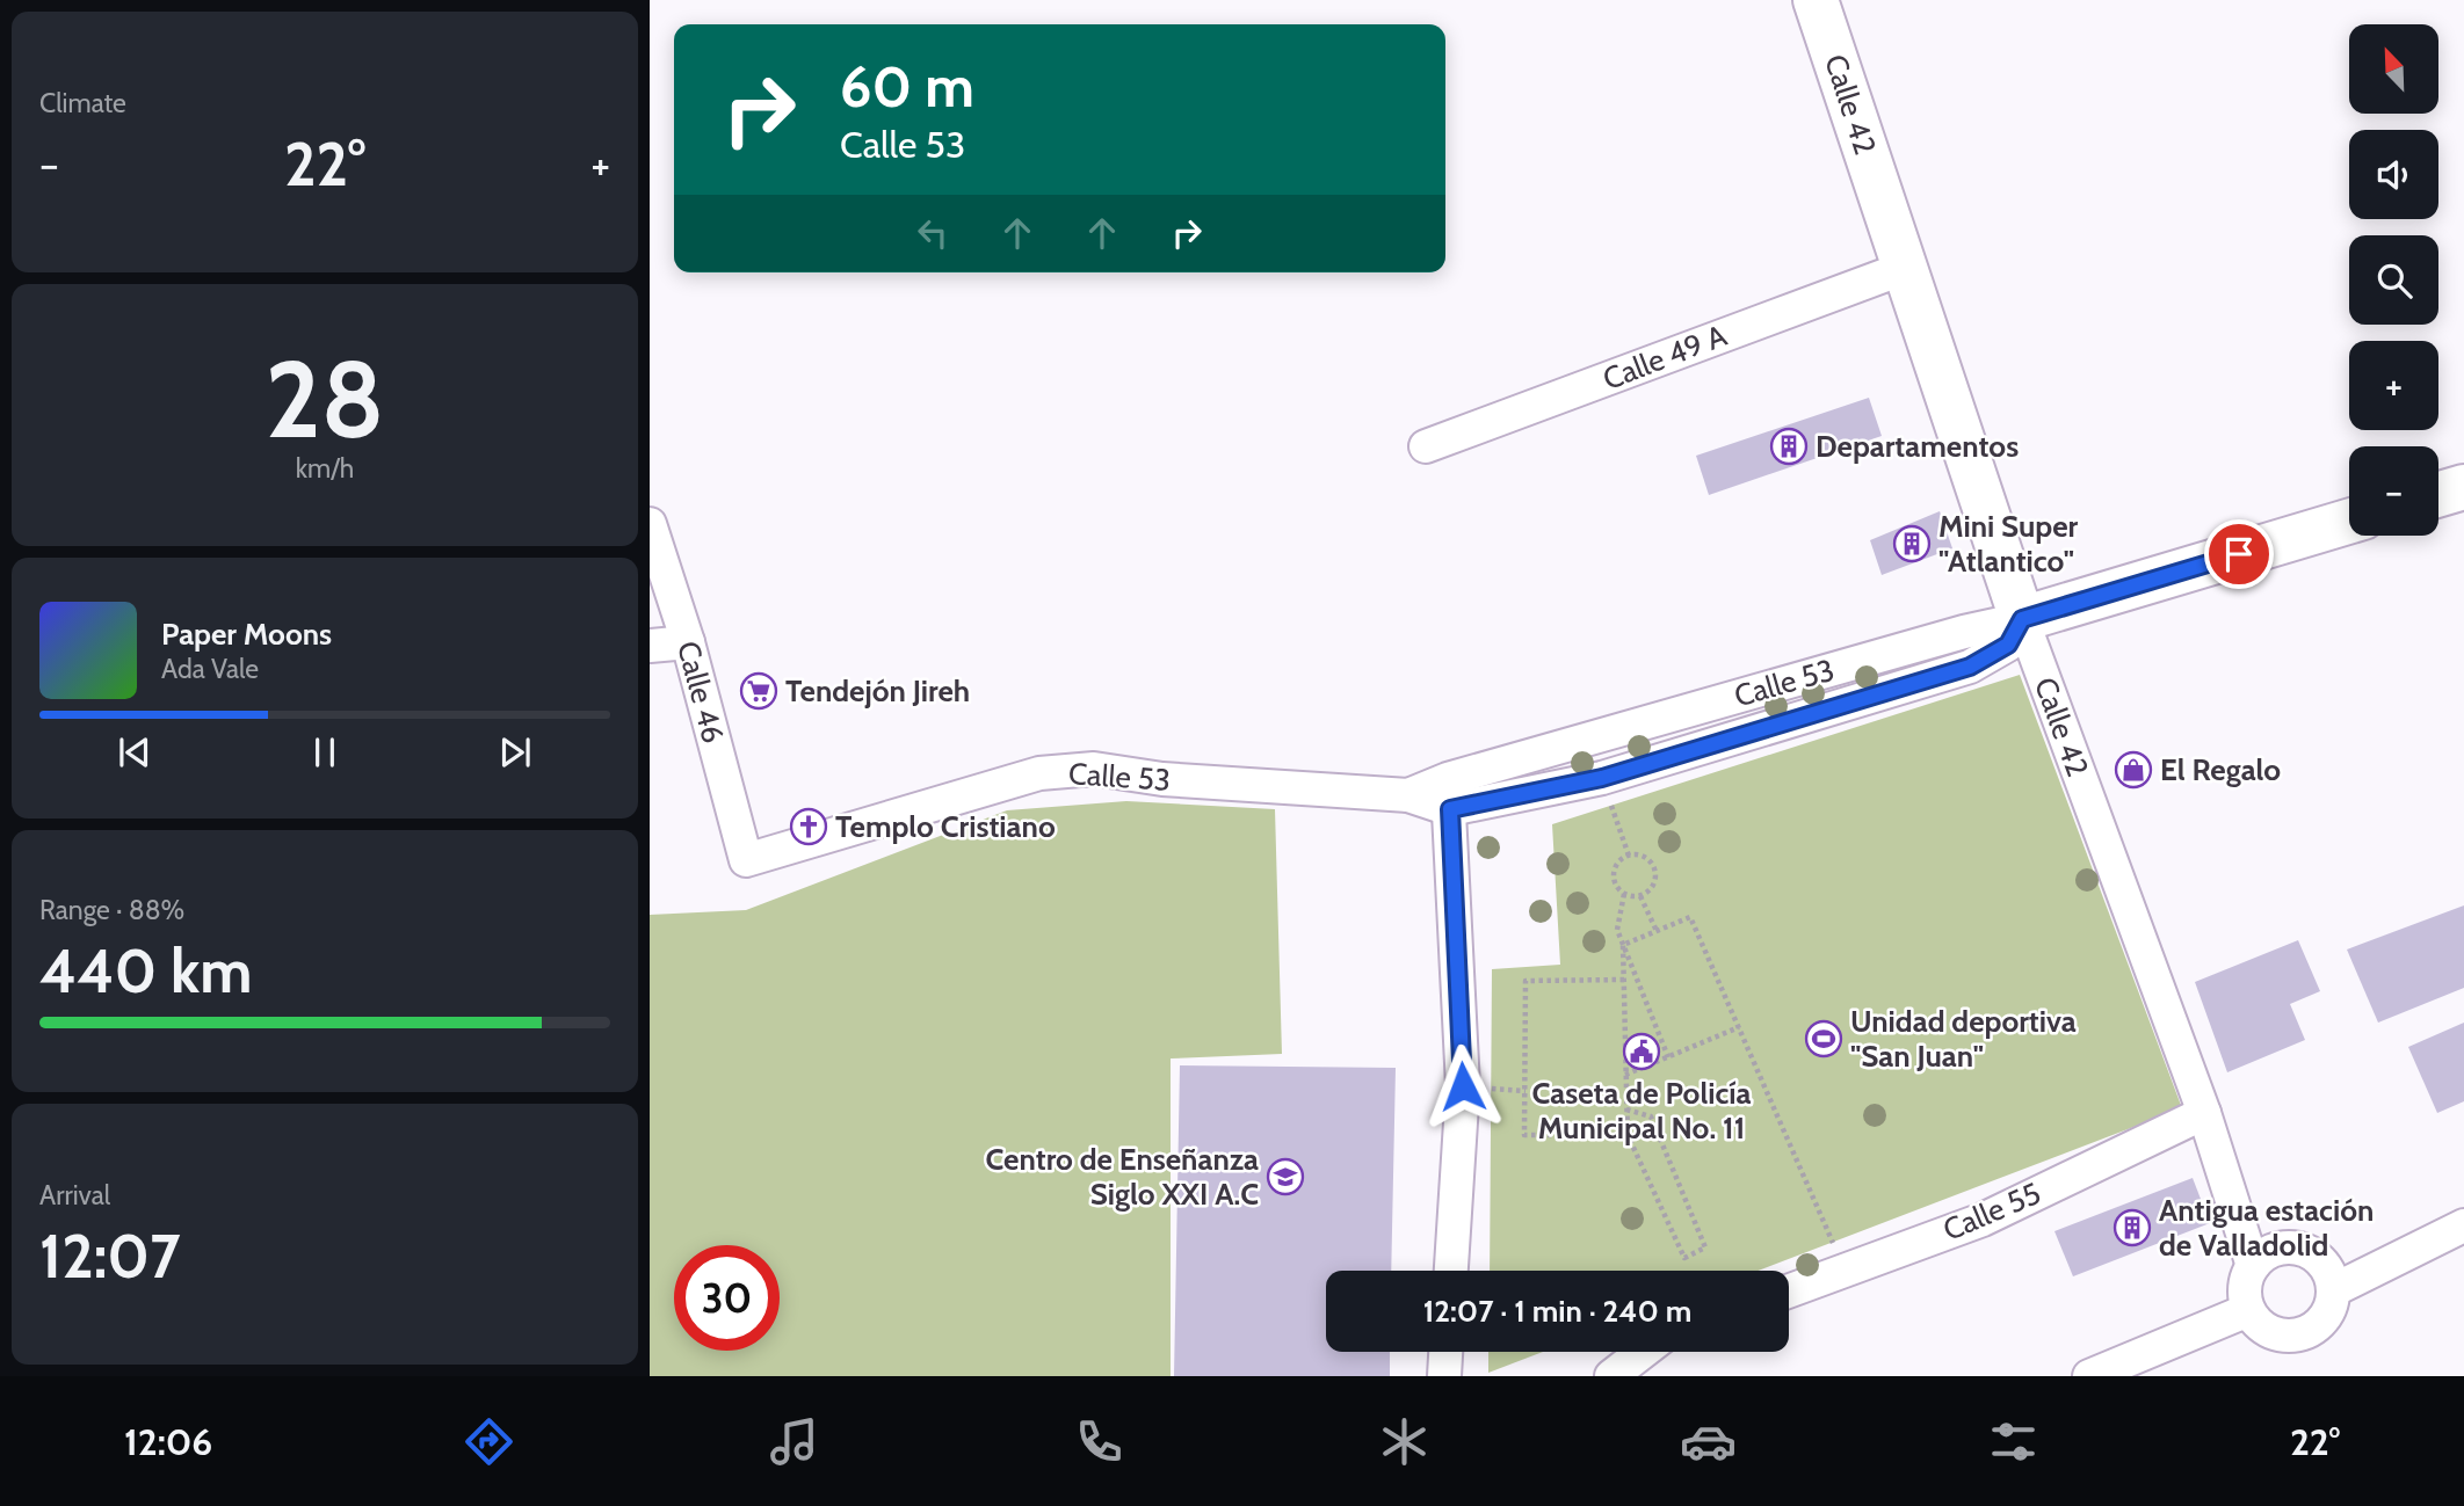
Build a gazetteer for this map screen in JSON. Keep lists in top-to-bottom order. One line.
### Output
{"streets":{"main road":["Calle 42","Calle 53"],"street":["Calle 49 A","Calle 46","Calle 55"]},"crossings":[["Calle 42","Calle 49 A"],["Calle 42","Calle 53"],["Calle 42","Calle 55"],["Calle 53","Calle 46"]],"places":{"building":["Departamentos","Mini Super \"Atlantico\"","Antigua estación de Valladolid"],"supermarket":["Tendejón Jireh"],"shop":["El Regalo"],"church":["Templo Cristiano"],"sports":["Unidad deportiva \"San Juan\""],"public building":["Caseta de Policía Municipal No. 11"],"school or university":["Centro de Enseñanza Siglo XXI A.C"]},"north":"top left","page":{"tile":["Climate",["28","km/h"],["Range · 88%","440 km"],["Arrival","12:07"]],"map_buttons":["+","−"],"turn":["60 m","Calle 53"],"heat":["−","22°","+"],"song":["Paper Moons","Ada Vale"],"limit":"30","trip":"12:07 · 1 min · 240 m","tabs":["12:06","22°"]}}
